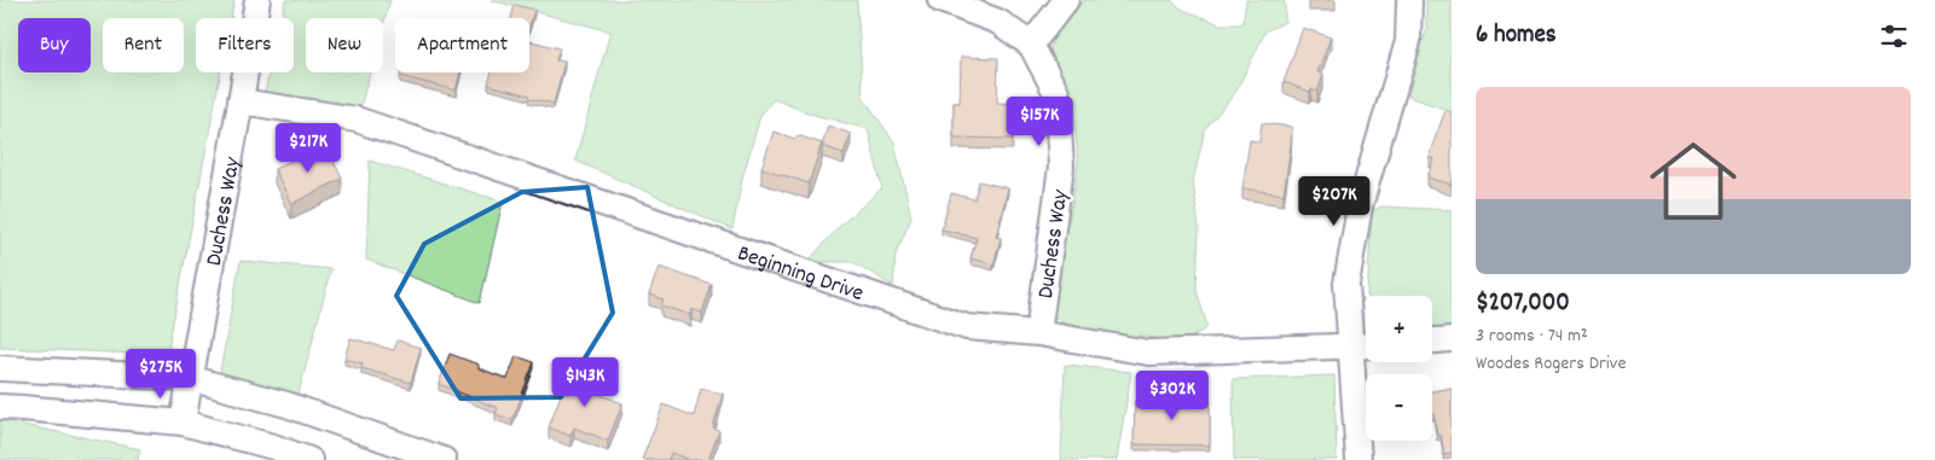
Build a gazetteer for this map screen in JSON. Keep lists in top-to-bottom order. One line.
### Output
{"streets":{"street":["Duchess Way","Beginning Drive"]},"crossings":[["Duchess Way","Beginning Drive"]],"page":{"heading":"6 homes","chip":["Buy","Rent","Filters","New","Apartment"],"list":[{"name":"$207,000","note":"3 rooms · 74 m² · Woodes Rogers Drive"}],"price":["$157K","$217K","$207K","$275K","$143K","$302K"],"map_buttons":["+","−"]}}
